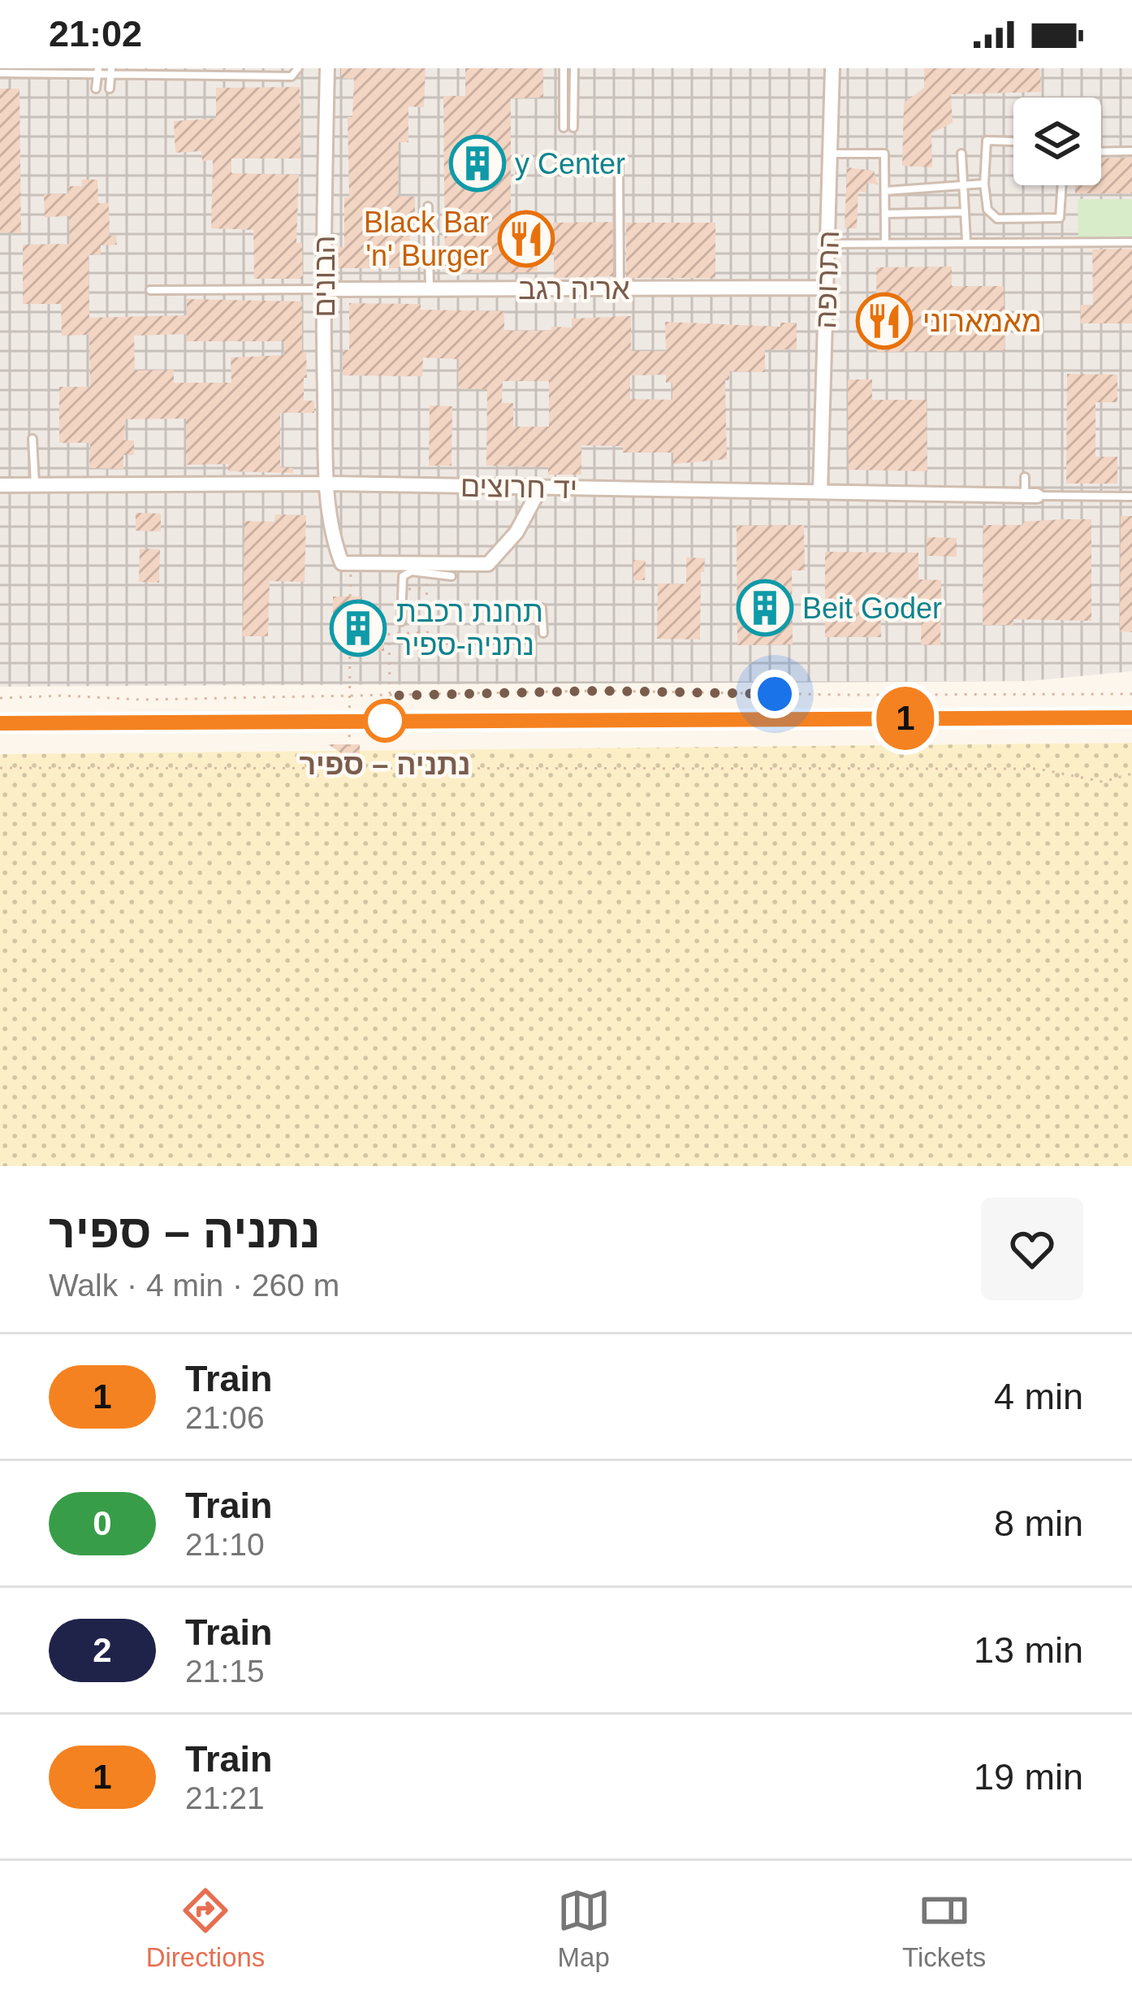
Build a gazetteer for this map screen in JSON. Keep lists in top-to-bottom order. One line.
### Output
{"streets":{"street":["הבונים","התרופה","אריה רגב","יד חרוצים"]},"crossings":[["הבונים","אריה רגב"],["הבונים","יד חרוצים"],["התרופה","אריה רגב"],["התרופה","יד חרוצים"]],"places":{"building":["y Center","Beit Goder","תחנת רכבת נתניה-ספיר"],"restaurant":["Black Bar 'n' Burger","מאמארוני"],"other":["נתניה – ספיר"]},"page":{"status":"21:02","on_map":"1","heading":["נתניה – ספיר","Walk · 4 min · 260 m"],"list":[{"mark":"1","name":"Train","note":"21:06","value":"4 min"},{"mark":"0","name":"Train","note":"21:10","value":"8 min"},{"mark":"2","name":"Train","note":"21:15","value":"13 min"},{"mark":"1","name":"Train","note":"21:21","value":"19 min"}],"tabs":["Directions","Map","Tickets"]}}
